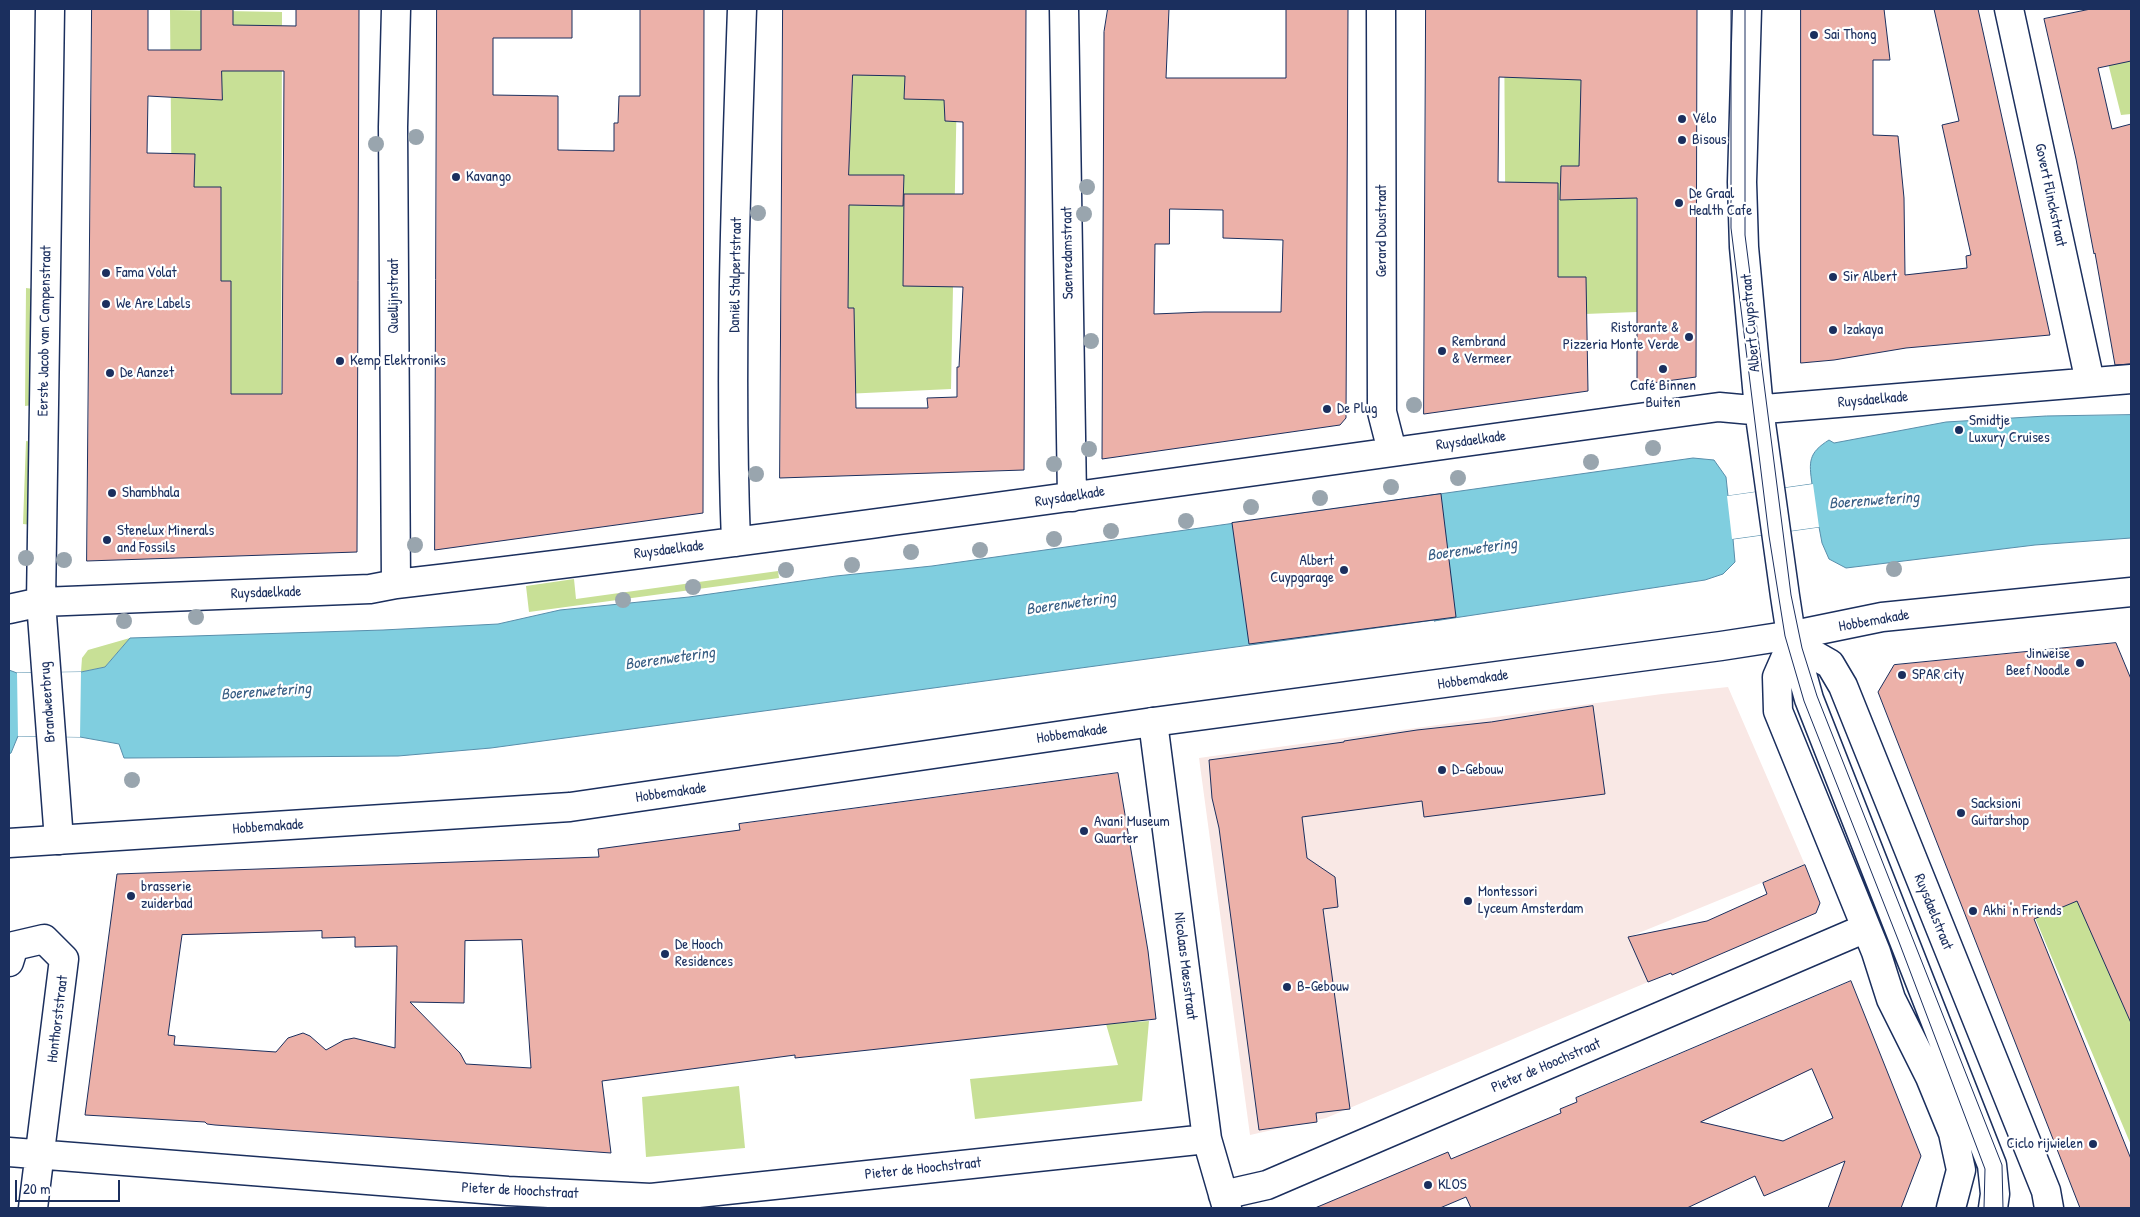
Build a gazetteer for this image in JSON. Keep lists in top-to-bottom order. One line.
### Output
{"streets":{"street":["Govert Flinckstraat","Gerard Doustraat","Saenredamstraat","Daniël Stalpertstraat","Quellijnstraat","Albert Cuypstraat","Eerste Jacob van Campenstraat","Ruysdaelkade","Hobbemakade","Brandweerbrug","Ruysdaelstraat","Nicolaas Maesstraat","Honthorststraat","Pieter de Hoochstraat"]},"crossings":[["Govert Flinckstraat","Ruysdaelkade"],["Gerard Doustraat","Ruysdaelkade"],["Saenredamstraat","Ruysdaelkade"],["Daniël Stalpertstraat","Ruysdaelkade"],["Quellijnstraat","Ruysdaelkade"],["Albert Cuypstraat","Ruysdaelkade"],["Albert Cuypstraat","Hobbemakade"],["Albert Cuypstraat","Ruysdaelstraat"],["Eerste Jacob van Campenstraat","Ruysdaelkade"],["Eerste Jacob van Campenstraat","Brandweerbrug"],["Hobbemakade","Brandweerbrug"],["Hobbemakade","Ruysdaelstraat"],["Hobbemakade","Nicolaas Maesstraat"],["Nicolaas Maesstraat","Pieter de Hoochstraat"],["Honthorststraat","Pieter de Hoochstraat"]],"water":["Boerenwetering"],"places":["Sai Thong","Vélo","Bisous","Kavango","De Graal Health Cafe","Fama Volat","Sir Albert","We Are Labels","Izakaya","Ristorante & Pizzeria Monte Verde","Rembrand & Vermeer","Kemp Elektroniks","Café Binnen Buiten","De Aanzet","De Plug","Smidtje Luxury Cruises","Shambhala","Stenelux Minerals and Fossils","Albert Cuypgarage","Jinweise Beef Noodle","SPAR city","D-Gebouw","Sacksioni Guitarshop","Avani Museum Quarter","brasserie zuiderbad","Montessori Lyceum Amsterdam","Akhi 'n Friends","De Hooch Residences","B-Gebouw","Ciclo rijwielen","KLOS"],"scale_bar":"20 m"}
